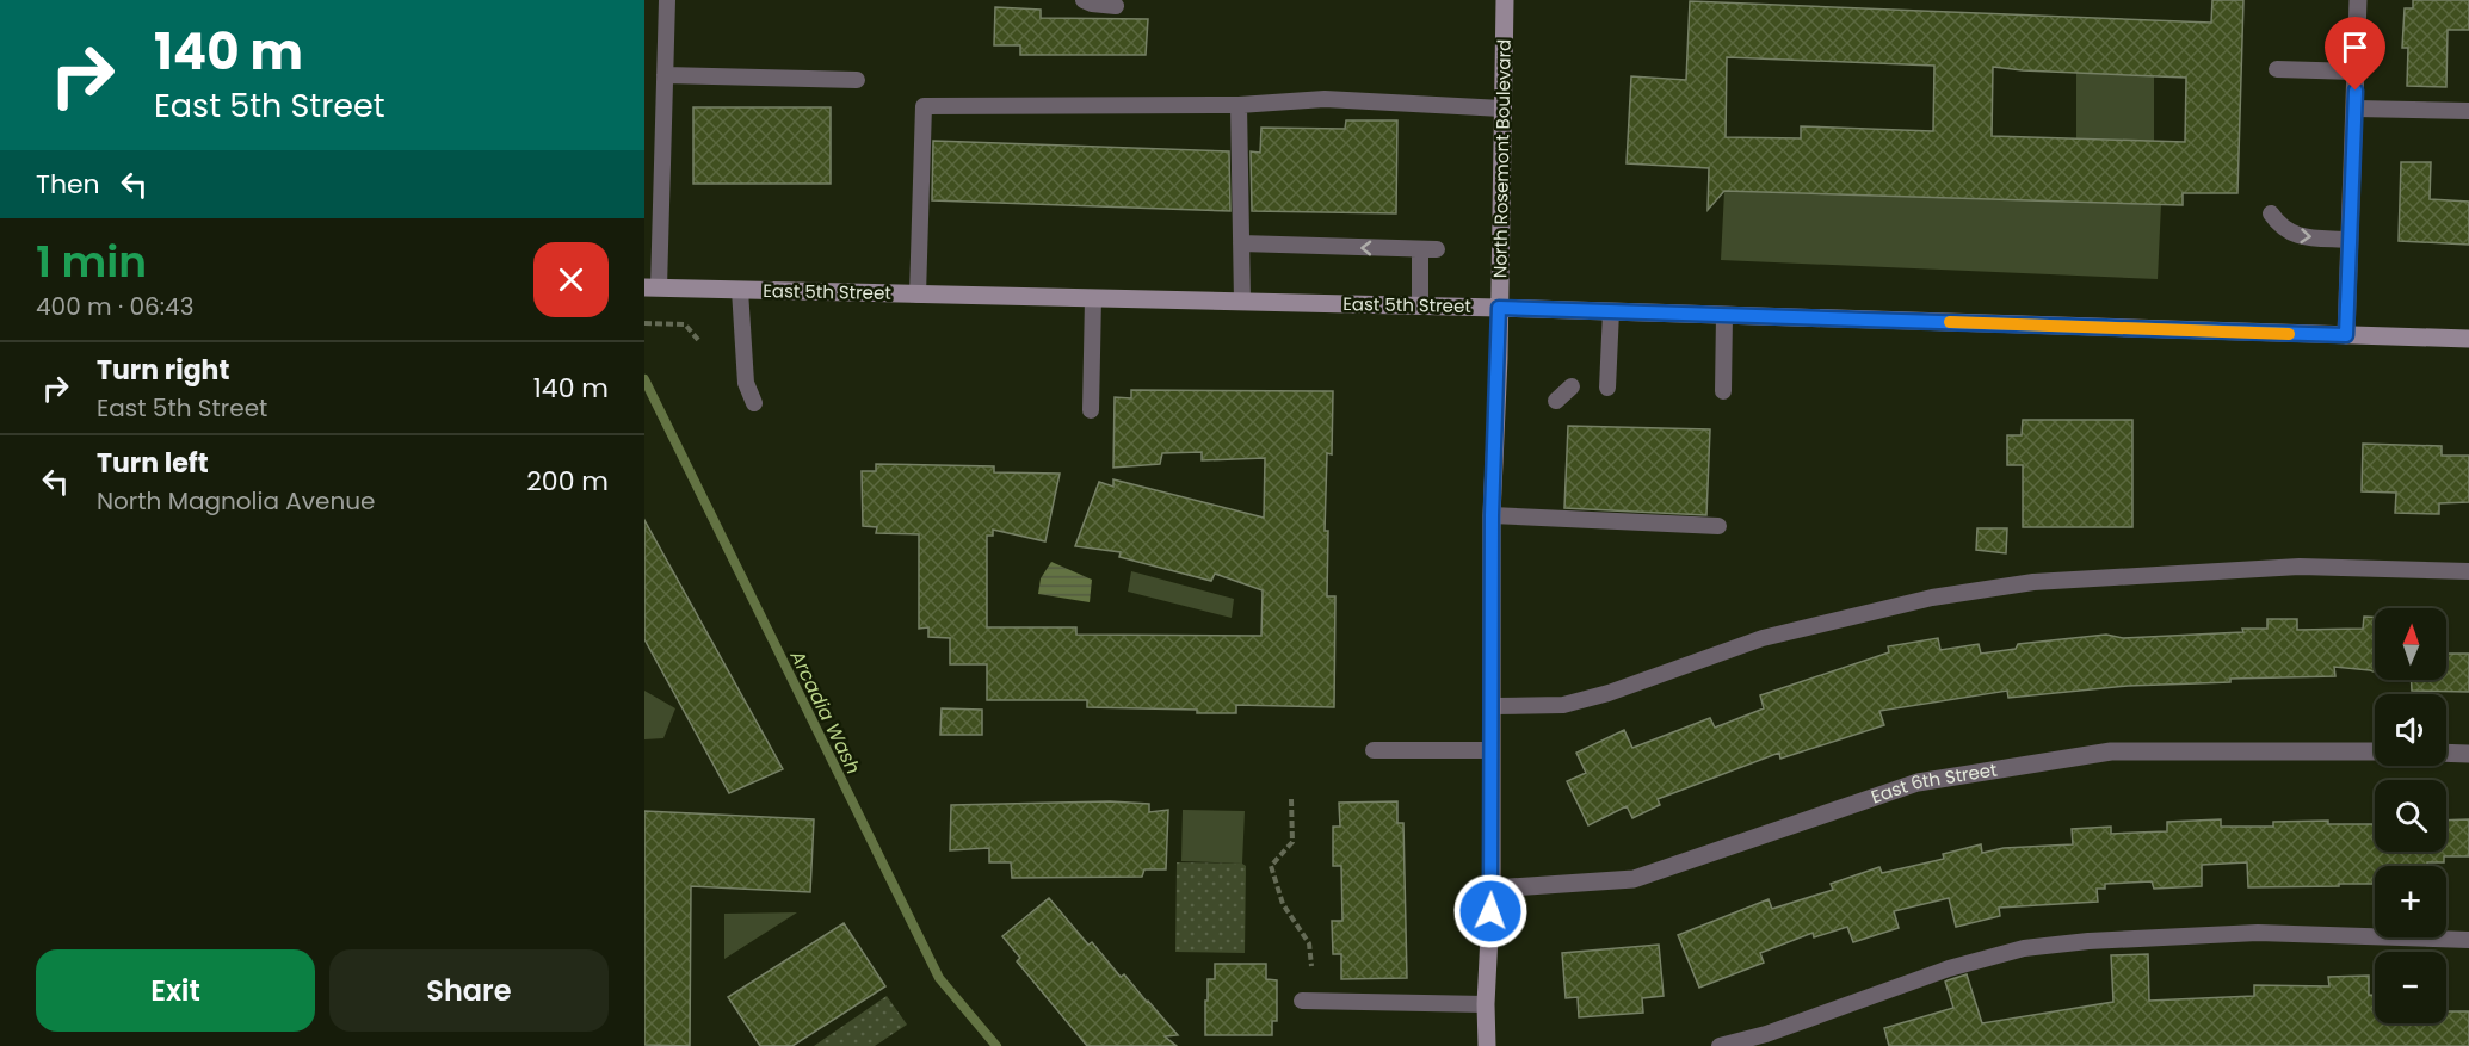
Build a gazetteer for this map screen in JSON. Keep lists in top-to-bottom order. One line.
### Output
{"streets":{"street":["North Rosemont Boulevard","East 5th Street","East 6th Street"]},"crossings":[["North Rosemont Boulevard","East 5th Street"],["North Rosemont Boulevard","East 6th Street"]],"water":["Arcadia Wash"],"north":"top","page":{"turn":["140 m","East 5th Street"],"then":"Then","heading":["1 min","400 m · 06:43"],"list":[{"name":"Turn right","note":"East 5th Street","value":"140 m"},{"name":"Turn left","note":"North Magnolia Avenue","value":"200 m"}],"map_buttons":["+","−"],"buttons":["Exit","Share"]}}
